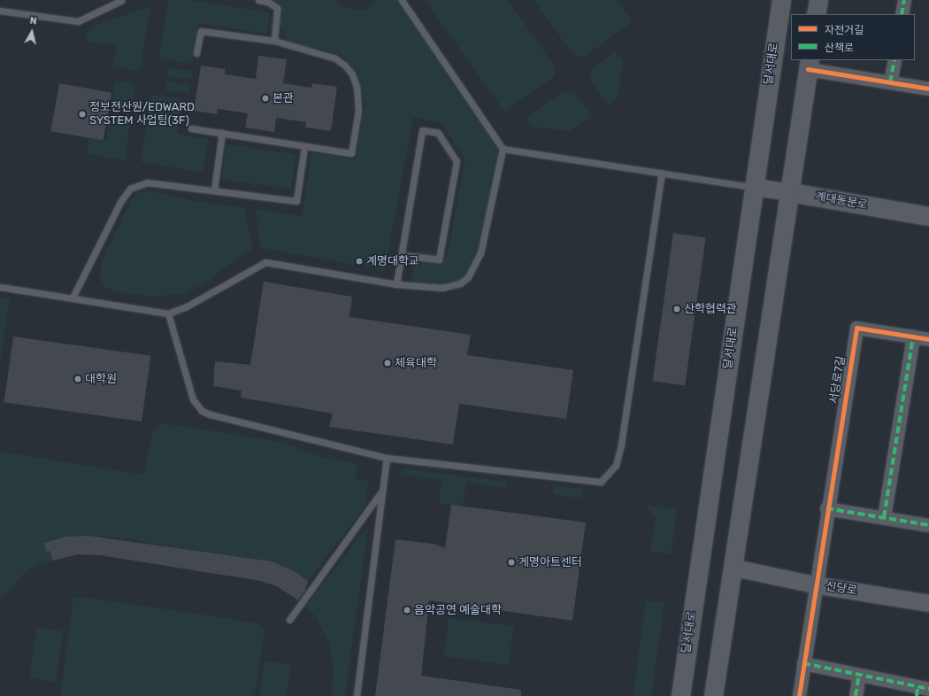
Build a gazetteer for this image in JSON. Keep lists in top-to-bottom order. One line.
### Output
{"streets":{"main road":["달서대로","계대동문로"],"street":["서당로7길","신당로"]},"crossings":[["달서대로","계대동문로"]],"places":["본관","정보전산원/EDWARD SYSTEM 사업팀(3F)","계명대학교","산학협력관","체육대학","대학원","게명아트센터","음악공연 예술대학"],"legend":["자전거길","산책로"],"north":"top"}
